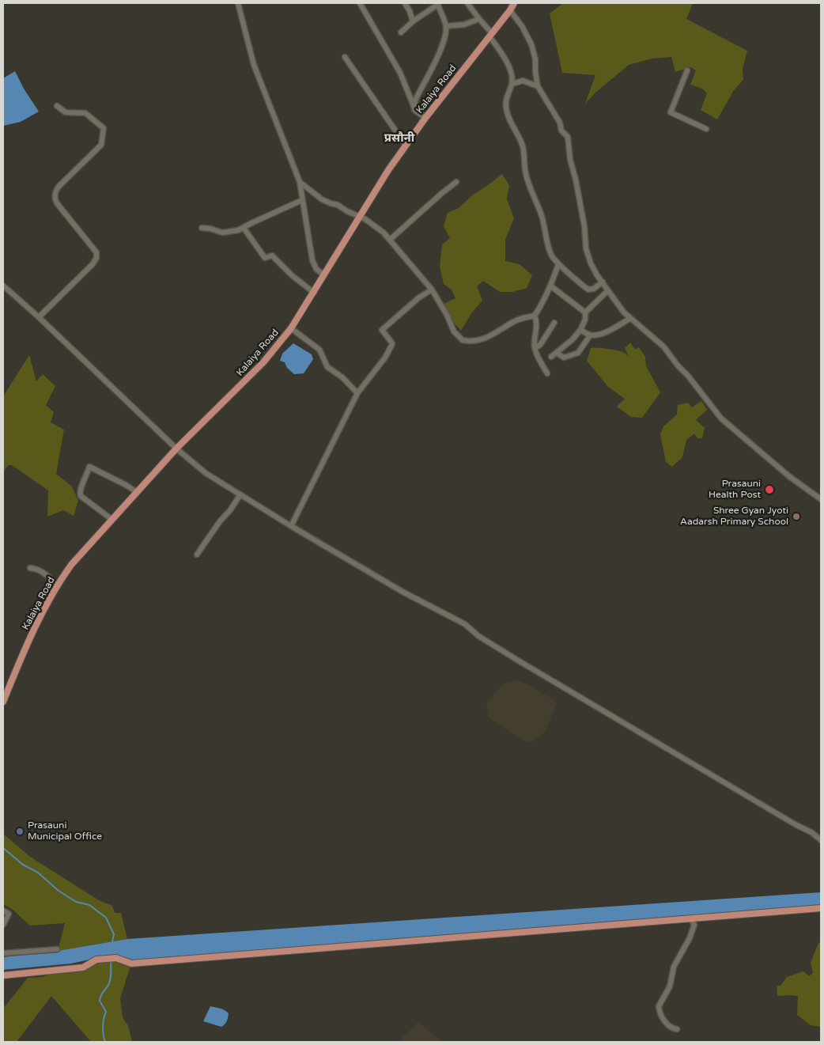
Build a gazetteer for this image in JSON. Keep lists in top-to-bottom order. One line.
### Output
{"streets":{"main road":["Kalaiya Road"]},"districts":["प्रसौनी"],"places":["Prasauni Health Post","Shree Gyan Jyoti Aadarsh Primary School","Prasauni Municipal Office"]}
